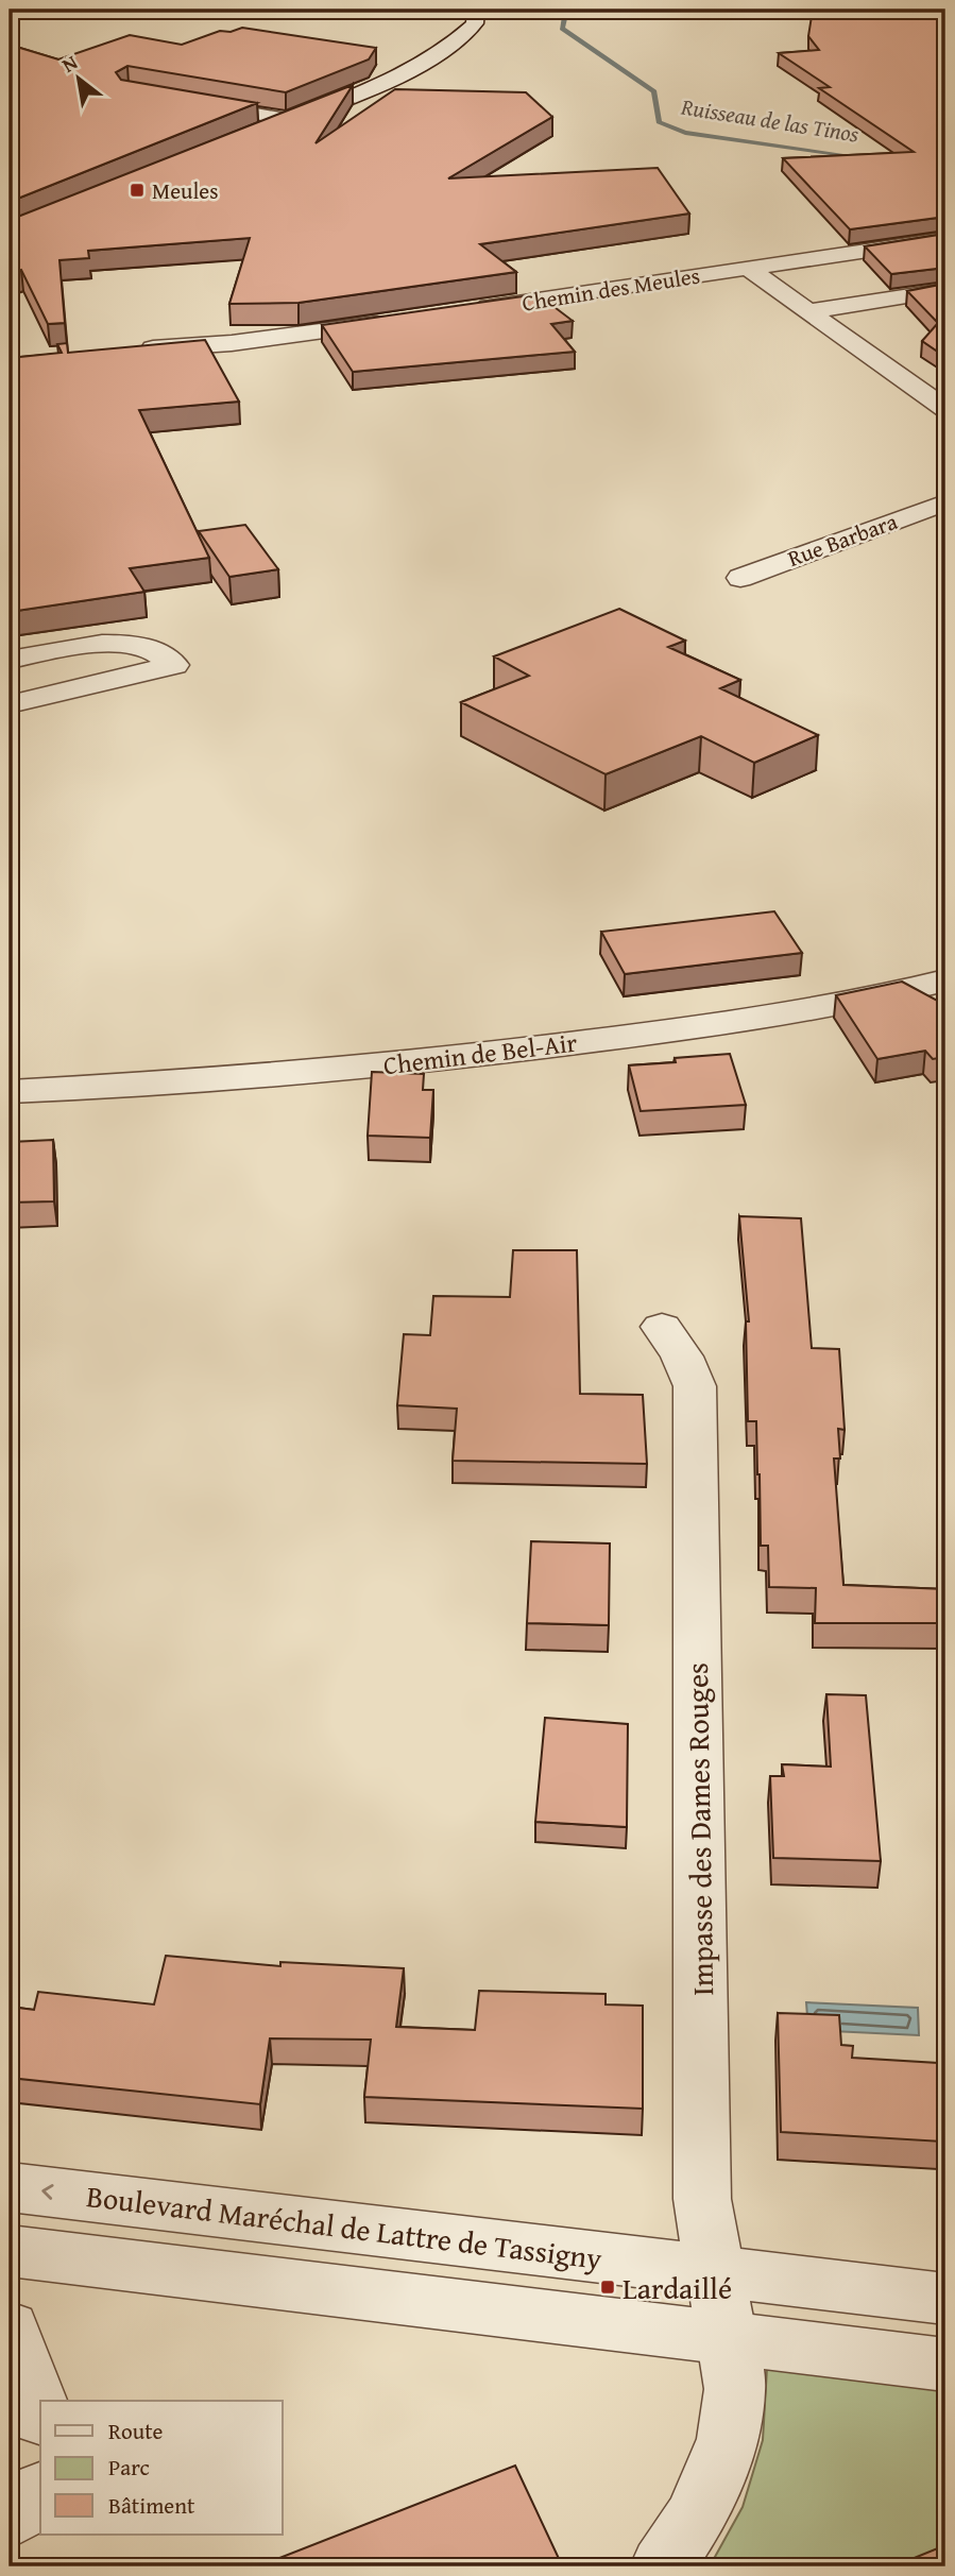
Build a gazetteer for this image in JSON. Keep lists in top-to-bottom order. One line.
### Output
{"streets":{"street":["Chemin des Meules","Rue Barbara","Chemin de Bel-Air","Impasse des Dames Rouges","Boulevard Maréchal de Lattre de Tassigny"]},"crossings":[["Impasse des Dames Rouges","Boulevard Maréchal de Lattre de Tassigny"]],"water":["Ruisseau de las Tinos"],"places":{"transit":["Meules","Lardaillé"]},"legend":["Route","Parc","Bâtiment"],"north":"top left"}
